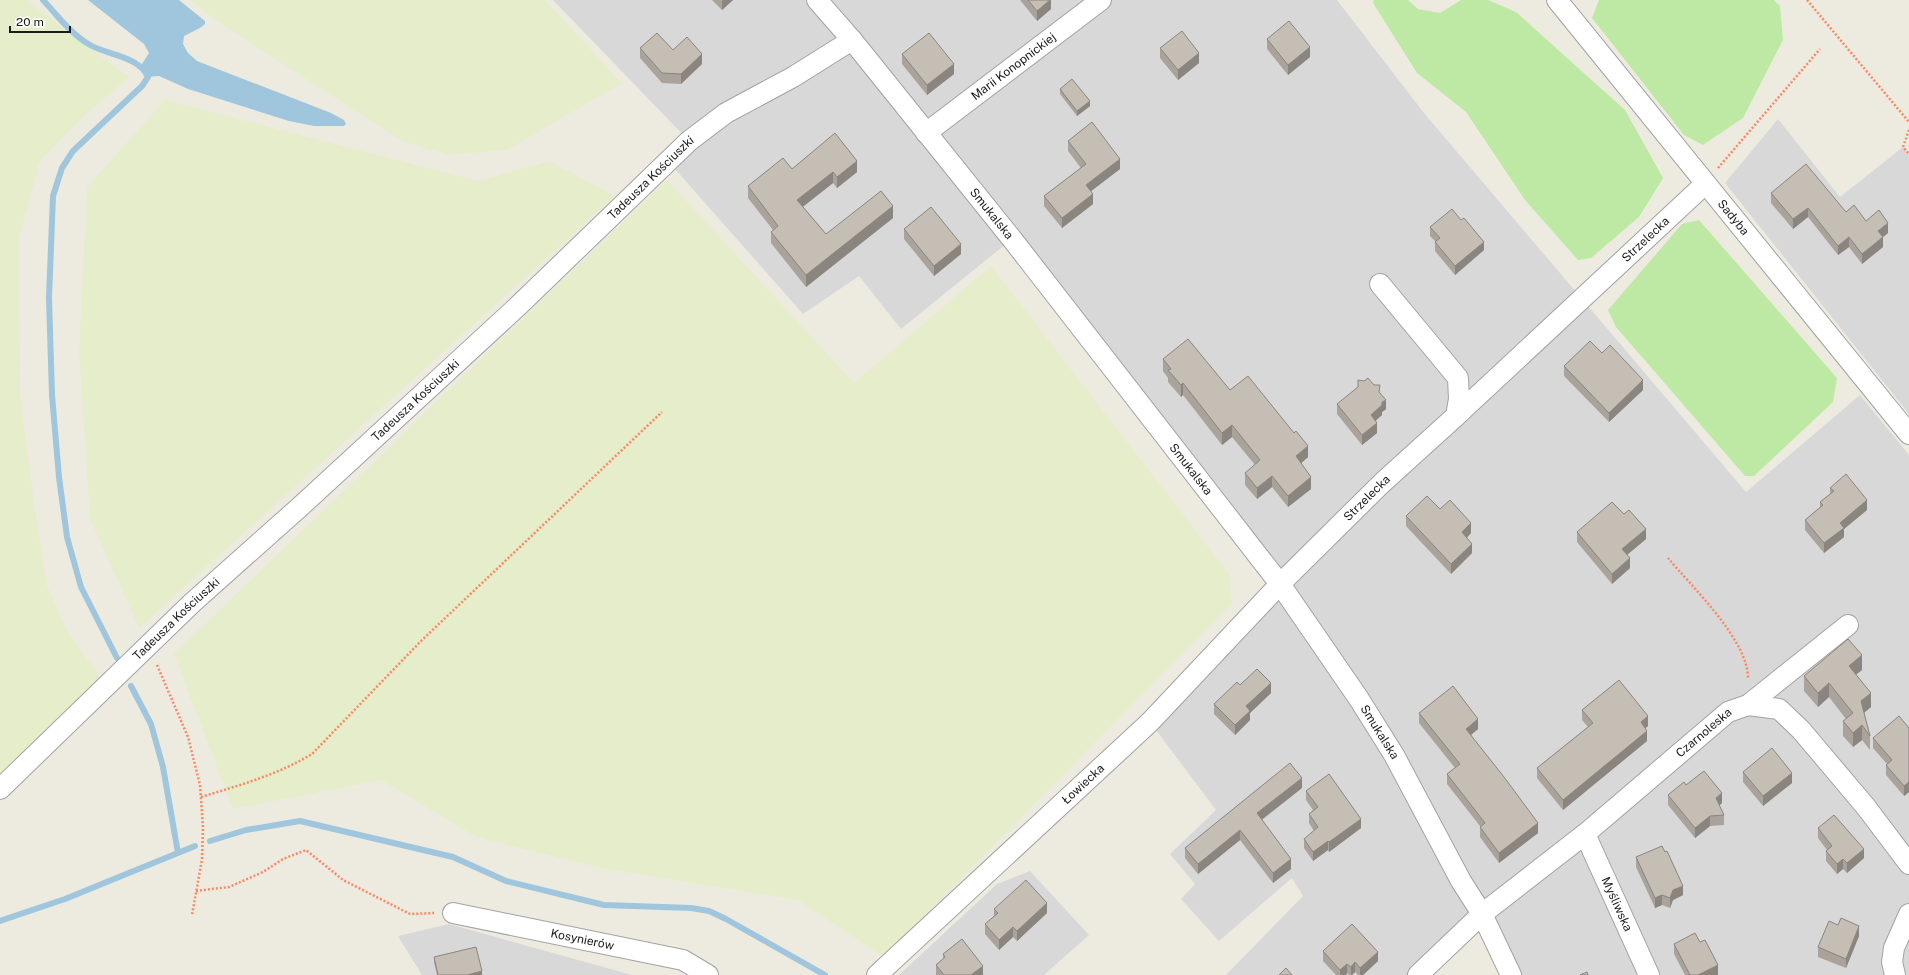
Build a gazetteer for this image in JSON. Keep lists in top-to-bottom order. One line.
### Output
{"streets":{"street":["Marii Konopnickiej","Tadeusza Kościuszki","Smukalska","Sadyba","Strzelecka","Czarnoleska","Łowiecka","Myśliwska","Kosynierów"]},"crossings":[["Marii Konopnickiej","Smukalska"],["Tadeusza Kościuszki","Smukalska"],["Smukalska","Strzelecka"],["Smukalska","Czarnoleska"],["Smukalska","Łowiecka"],["Sadyba","Strzelecka"],["Strzelecka","Łowiecka"],["Czarnoleska","Myśliwska"]],"scale_bar":"20 m"}
